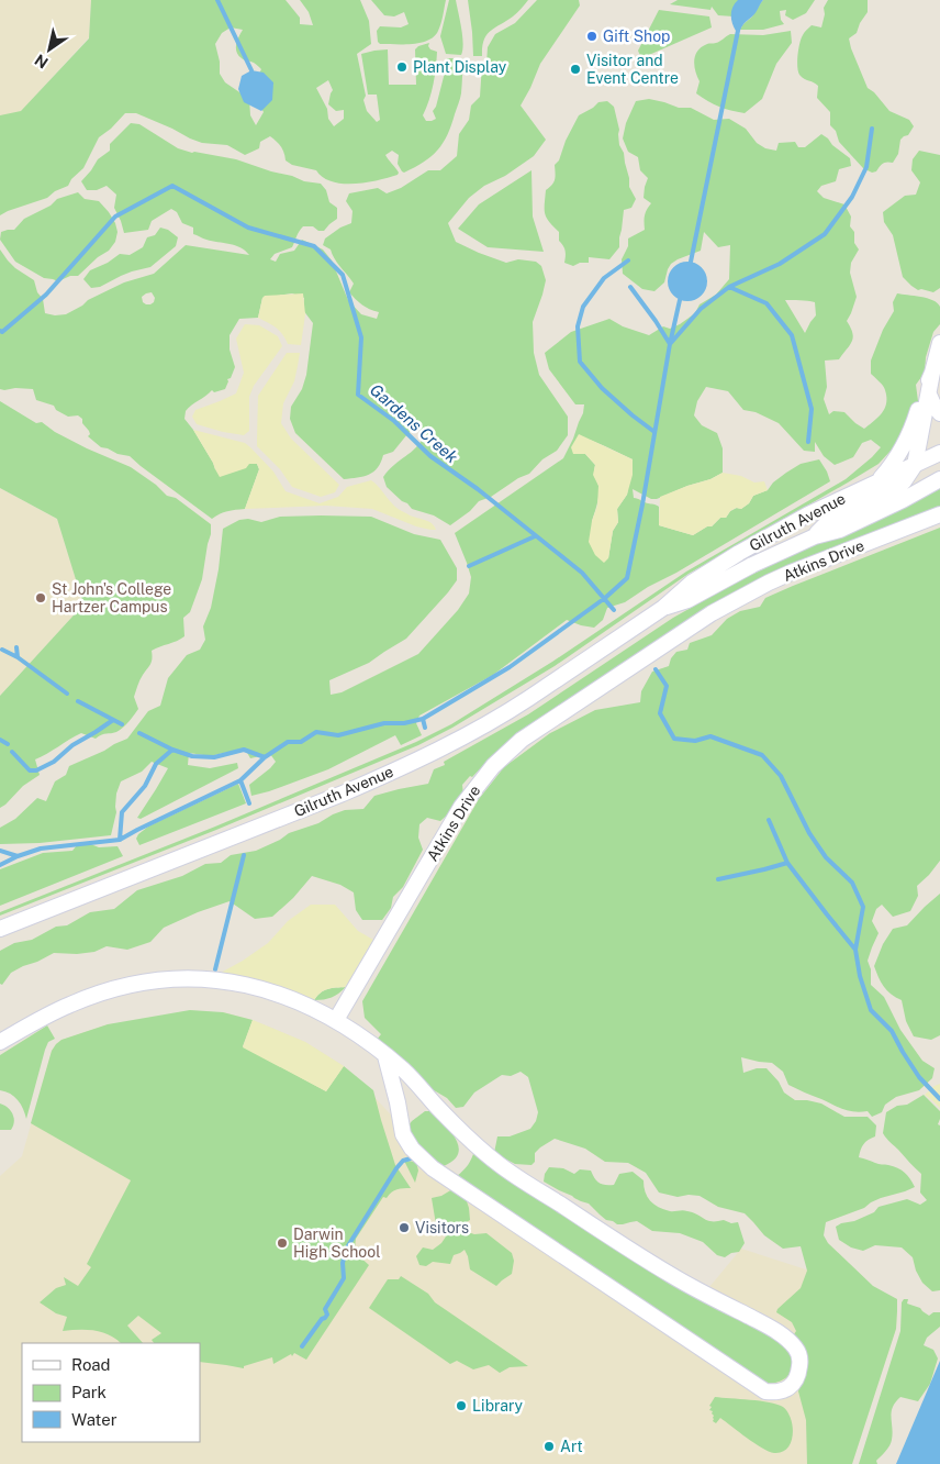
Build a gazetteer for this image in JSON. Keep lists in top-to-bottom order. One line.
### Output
{"streets":{"street":["Gilruth Avenue","Atkins Drive"]},"water":["Gardens Creek"],"places":["Gift Shop","Plant Display","Visitor and Event Centre","St John's College Hartzer Campus","Visitors","Darwin High School","Library","Art"],"legend":["Road","Park","Water"],"north":"bottom left"}
